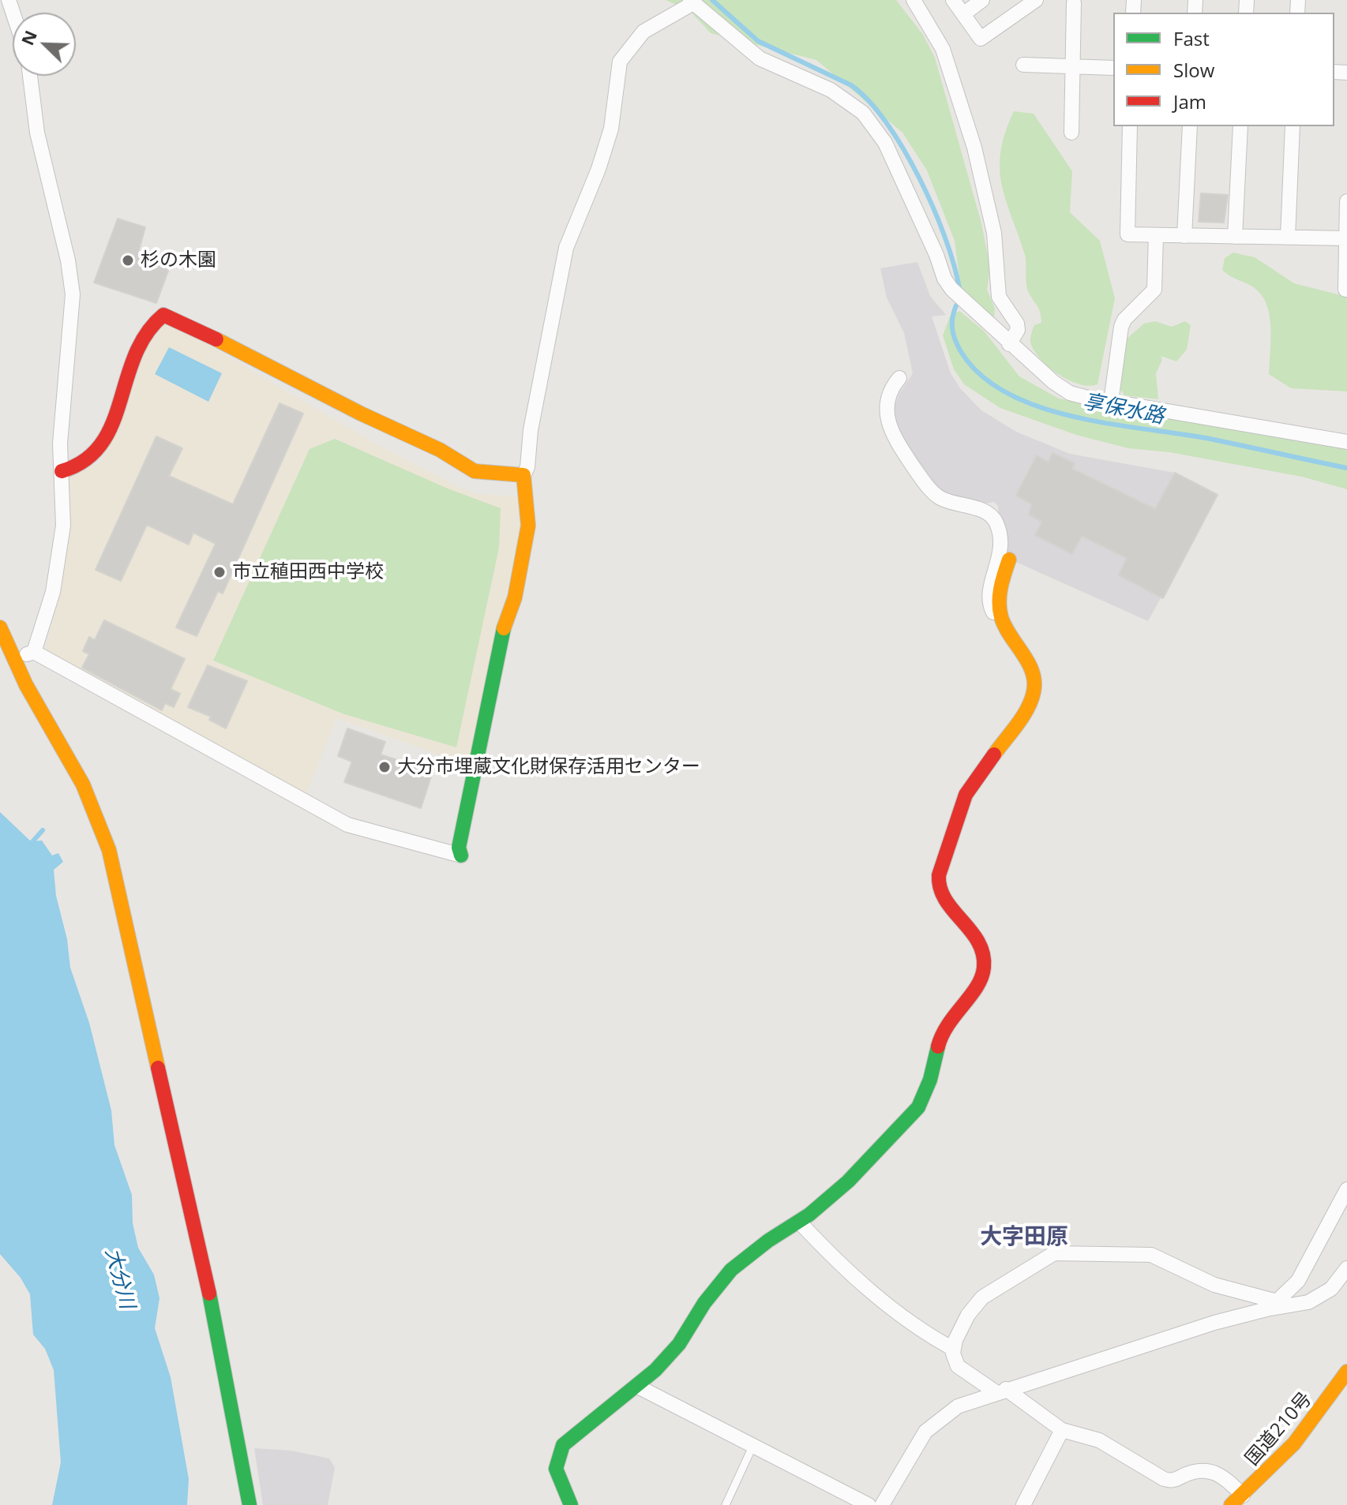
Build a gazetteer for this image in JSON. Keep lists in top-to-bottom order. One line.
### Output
{"streets":{"main road":["国道210号"]},"districts":["大字田原"],"water":["享保水路","大分川"],"places":["杉の木園","市立稙田西中学校","大分市埋蔵文化財保存活用センター"],"legend":["Fast","Slow","Jam"],"north":"top left"}
